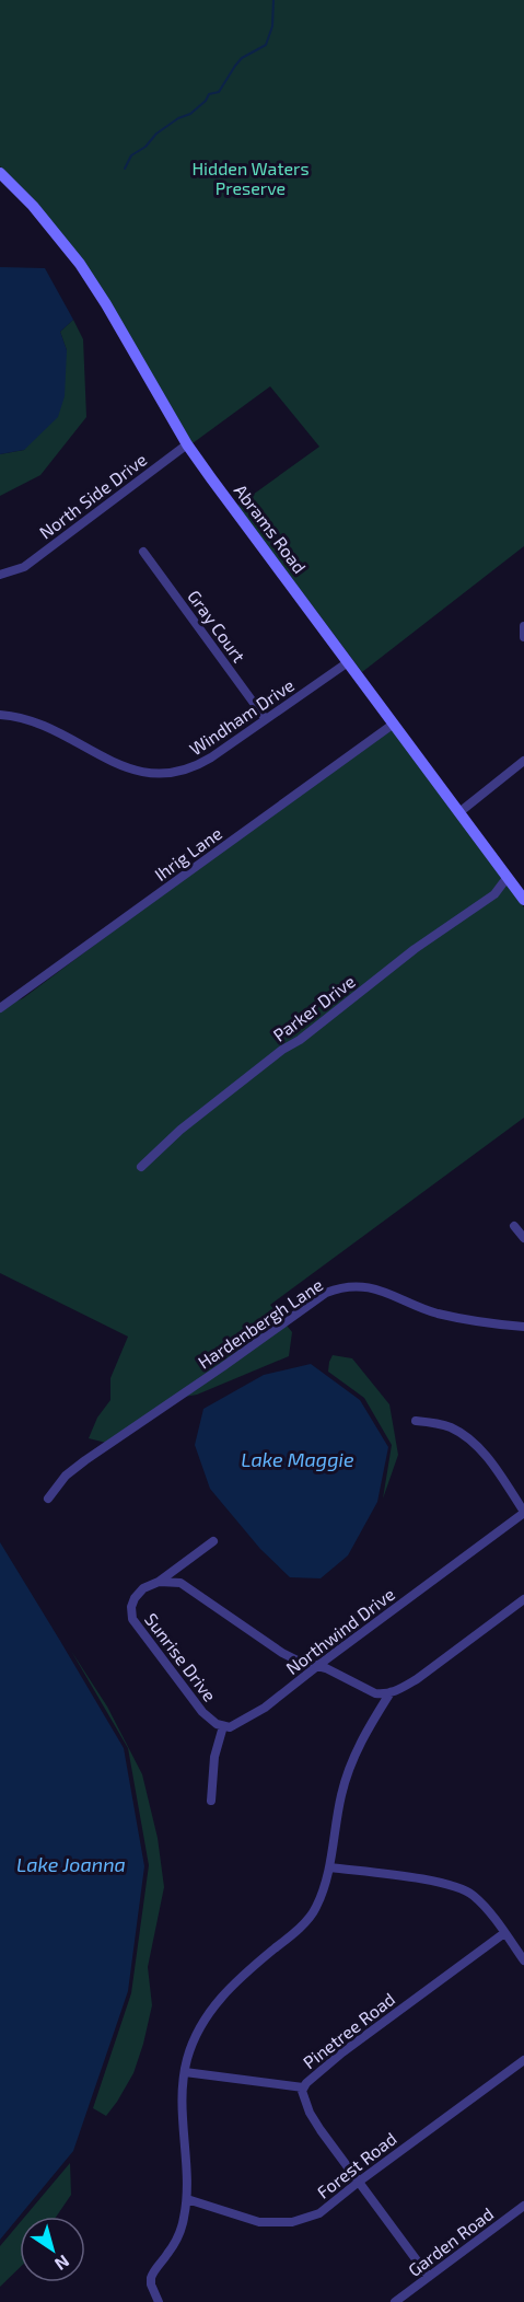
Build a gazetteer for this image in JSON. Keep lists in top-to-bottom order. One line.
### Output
{"streets":{"street":["North Side Drive","Abrams Road","Gray Court","Windham Drive","Ihrig Lane","Parker Drive","Hardenbergh Lane","Northwind Drive","Sunrise Drive","Pinetree Road","Forest Road","Garden Road"]},"crossings":[["North Side Drive","Abrams Road"],["Abrams Road","Windham Drive"],["Abrams Road","Ihrig Lane"],["Abrams Road","Parker Drive"],["Gray Court","Windham Drive"],["Northwind Drive","Sunrise Drive"],["Pinetree Road","Forest Road"],["Pinetree Road","Garden Road"]],"water":["Lake Maggie","Lake Joanna"],"parks":["Hidden Waters Preserve"],"north":"bottom right"}
